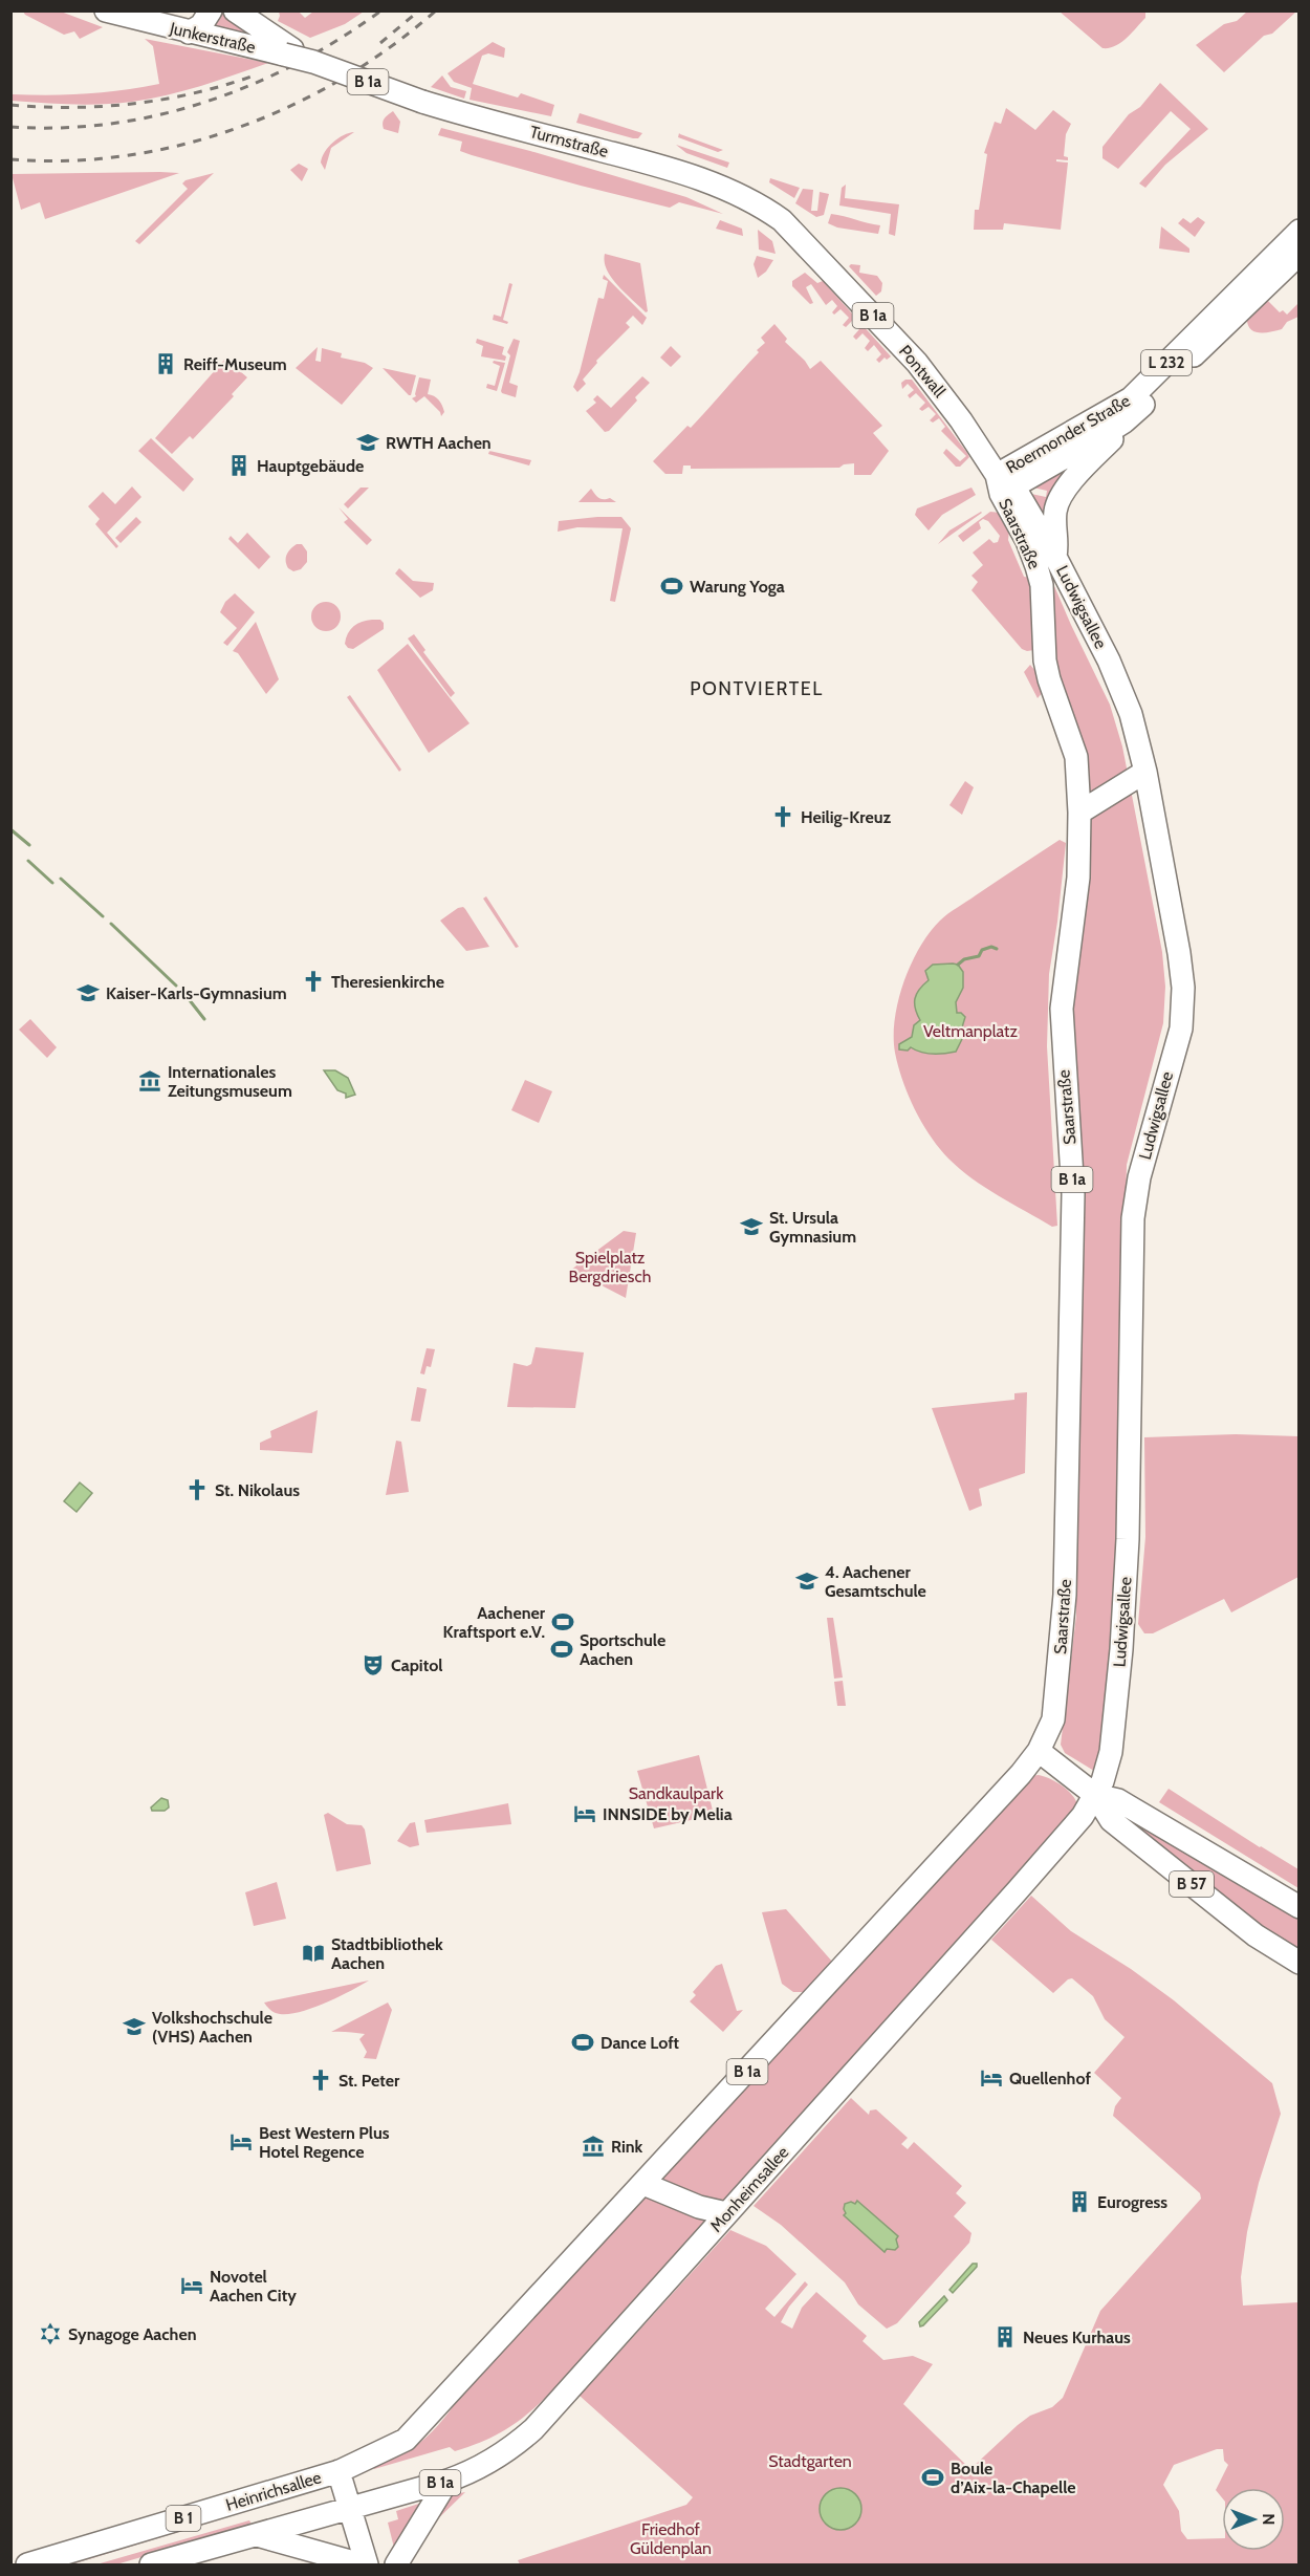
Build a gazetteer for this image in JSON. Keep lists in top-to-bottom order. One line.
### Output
{"streets":{"main road":["Junkerstraße","B 1a","Turmstraße","L 232","Pontwall","Roermonder Straße","Saarstraße","Ludwigsallee","B 57","Monheimsallee","Heinrichsallee","B 1"]},"crossings":[["Junkerstraße","Turmstraße"],["B 1a","Saarstraße"],["B 1a","B 57"],["B 1a","Monheimsallee"],["B 1a","Heinrichsallee"],["B 1a","B 1"],["Turmstraße","Pontwall"],["Pontwall","Roermonder Straße"],["Pontwall","Saarstraße"],["Pontwall","Ludwigsallee"],["Roermonder Straße","Saarstraße"],["Roermonder Straße","Ludwigsallee"],["Saarstraße","Ludwigsallee"],["Saarstraße","B 57"],["Ludwigsallee","B 57"],["Ludwigsallee","Monheimsallee"],["B 57","Monheimsallee"]],"districts":["PONTVIERTEL"],"parks":["Veltmanplatz","Spielplatz Bergdriesch","Sandkaulpark","Stadtgarten","Friedhof Güldenplan"],"places":{"building":["Reiff-Museum","Hauptgebäude","Eurogress","Neues Kurhaus"],"school or university":["RWTH Aachen","Kaiser-Karls-Gymnasium","St. Ursula Gymnasium","4. Aachener Gesamtschule","Volkshochschule (VHS) Aachen"],"sports":["Warung Yoga","Aachener Kraftsport e.V.","Sportschule Aachen","Dance Loft","Boule d’Aix-la-Chapelle"],"church":["Heilig-Kreuz","Theresienkirche","St. Nikolaus","St. Peter"],"museum":["Internationales Zeitungsmuseum","Rink"],"theatre":["Capitol"],"hotel":["INNSIDE by Melia","Quellenhof","Best Western Plus Hotel Regence","Novotel Aachen City"],"library":["Stadtbibliothek Aachen"],"synagogue":["Synagoge Aachen"]},"north":"right"}
